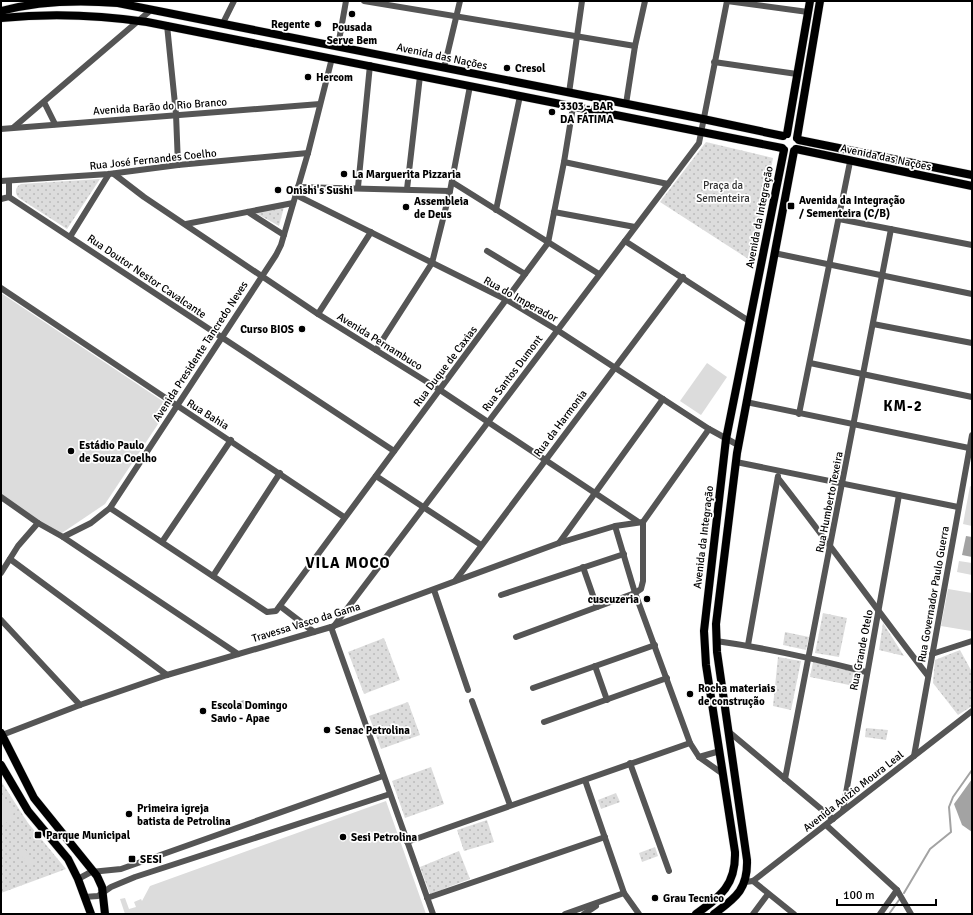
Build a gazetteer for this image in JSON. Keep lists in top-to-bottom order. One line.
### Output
{"streets":{"main road":["Avenida das Nações","Avenida da Integração"],"street":["Avenida Barão do Rio Branco","Rua José Fernandes Coelho","Rua Doutor Nestor Cavalcante","Rua do Imperador","Avenida Pernambuco","Avenida Presidente Tancredo Neves","Rua Duque de Caxias","Rua Santos Dumont","Rua Bahia","Rua da Harmonia","Rua Humberto Texeira","Rua Governador Paulo Guerra","Travessa Vasco da Gama","Rua Grande Otelo","Avenida Anízio Moura Leal"]},"crossings":[["Avenida das Nações","Avenida da Integração"],["Avenida das Nações","Avenida Presidente Tancredo Neves"],["Avenida das Nações","Rua Duque de Caxias"],["Avenida das Nações","Rua Santos Dumont"],["Avenida Barão do Rio Branco","Avenida Presidente Tancredo Neves"],["Rua José Fernandes Coelho","Avenida Pernambuco"],["Rua José Fernandes Coelho","Avenida Presidente Tancredo Neves"],["Avenida da Integração","Rua do Imperador"],["Avenida da Integração","Avenida Anízio Moura Leal"],["Rua Doutor Nestor Cavalcante","Avenida Presidente Tancredo Neves"],["Rua Doutor Nestor Cavalcante","Rua Duque de Caxias"],["Rua do Imperador","Avenida Presidente Tancredo Neves"],["Rua do Imperador","Rua Duque de Caxias"],["Rua do Imperador","Rua Santos Dumont"],["Rua do Imperador","Rua da Harmonia"],["Avenida Pernambuco","Avenida Presidente Tancredo Neves"],["Avenida Pernambuco","Rua Duque de Caxias"],["Avenida Pernambuco","Rua Santos Dumont"],["Avenida Pernambuco","Rua da Harmonia"],["Avenida Pernambuco","Travessa Vasco da Gama"],["Avenida Presidente Tancredo Neves","Rua Bahia"],["Rua Duque de Caxias","Rua Bahia"],["Rua Santos Dumont","Travessa Vasco da Gama"],["Rua da Harmonia","Travessa Vasco da Gama"],["Rua Governador Paulo Guerra","Avenida Anízio Moura Leal"],["Rua Grande Otelo","Avenida Anízio Moura Leal"]],"districts":["KM-2","VILA MOCO"],"parks":["Praça da Sementeira"],"places":{"other":["Pousada Serve Bem","Regente","Cresol","Hercom","3303 - BAR DA FÁTIMA","La Marguerita Pizzaria","Onishi's Sushi","Assembleia de Deus","Curso BIOS","Estádio Paulo de Souza Coelho","cuscuzeria","Rocha materiais de construção","Escola Domingo Savio - Apae","Senac Petrolina","Primeira igreja batista de Petrolina","Sesi Petrolina","Grau Tecnico"],"transit":["Avenida da Integração / Sementeira (C/B)","Parque Municipal","SESI"]},"scale_bar":"100 m"}
